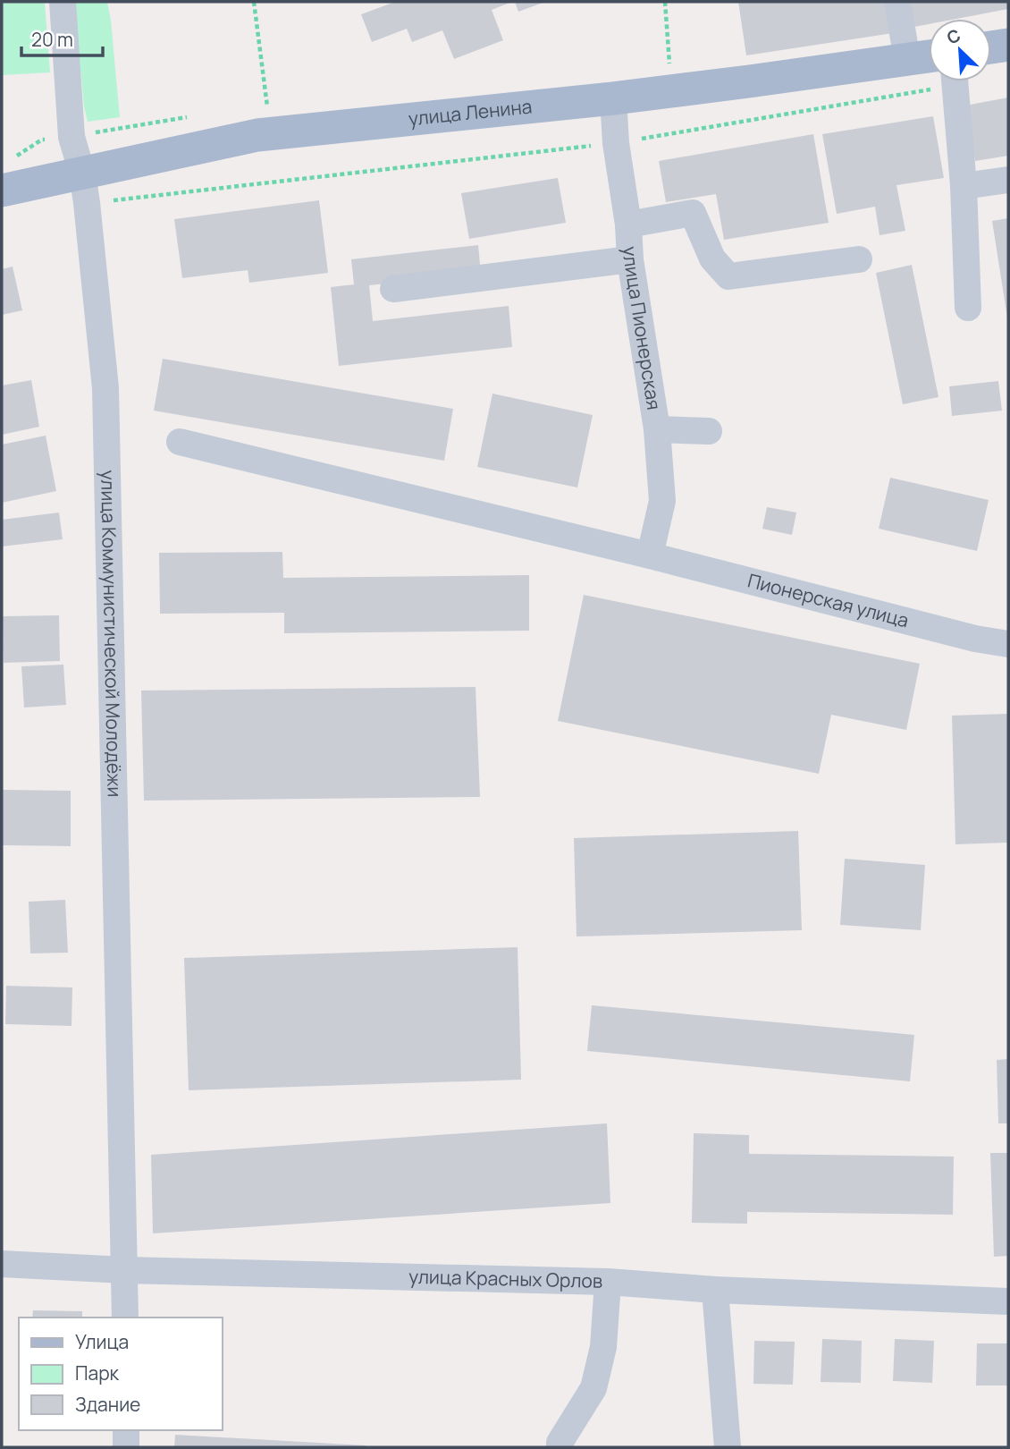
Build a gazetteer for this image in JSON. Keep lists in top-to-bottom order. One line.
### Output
{"streets":{"main road":["улица Ленина"],"street":["улица Пионерская","Пионерская улица","улица Коммунистической Молодёжи","улица Красных Орлов"]},"crossings":[["улица Ленина","улица Пионерская"],["улица Ленина","улица Коммунистической Молодёжи"],["улица Пионерская","Пионерская улица"],["улица Коммунистической Молодёжи","улица Красных Орлов"]],"legend":["Улица","Парк","Здание"],"scale_bar":"20 m","north":"top left"}
